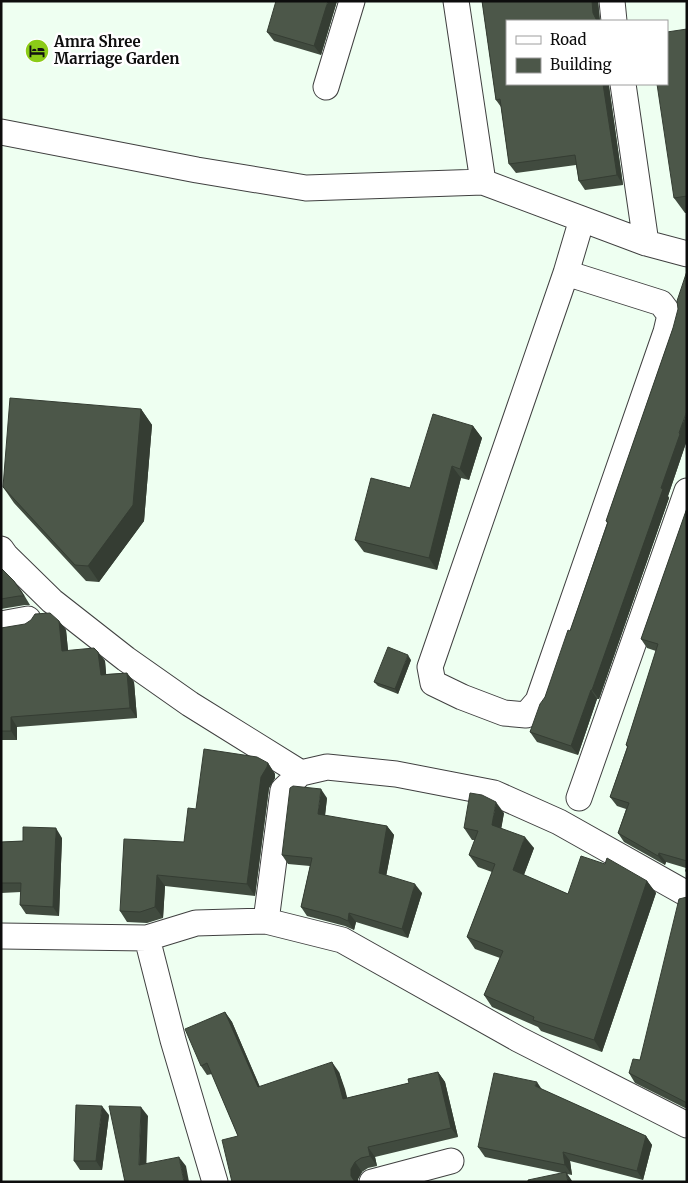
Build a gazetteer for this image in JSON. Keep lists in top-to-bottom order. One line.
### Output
{"places":{"hotel":["Amra Shree Marriage Garden"]},"legend":["Road","Building"]}
